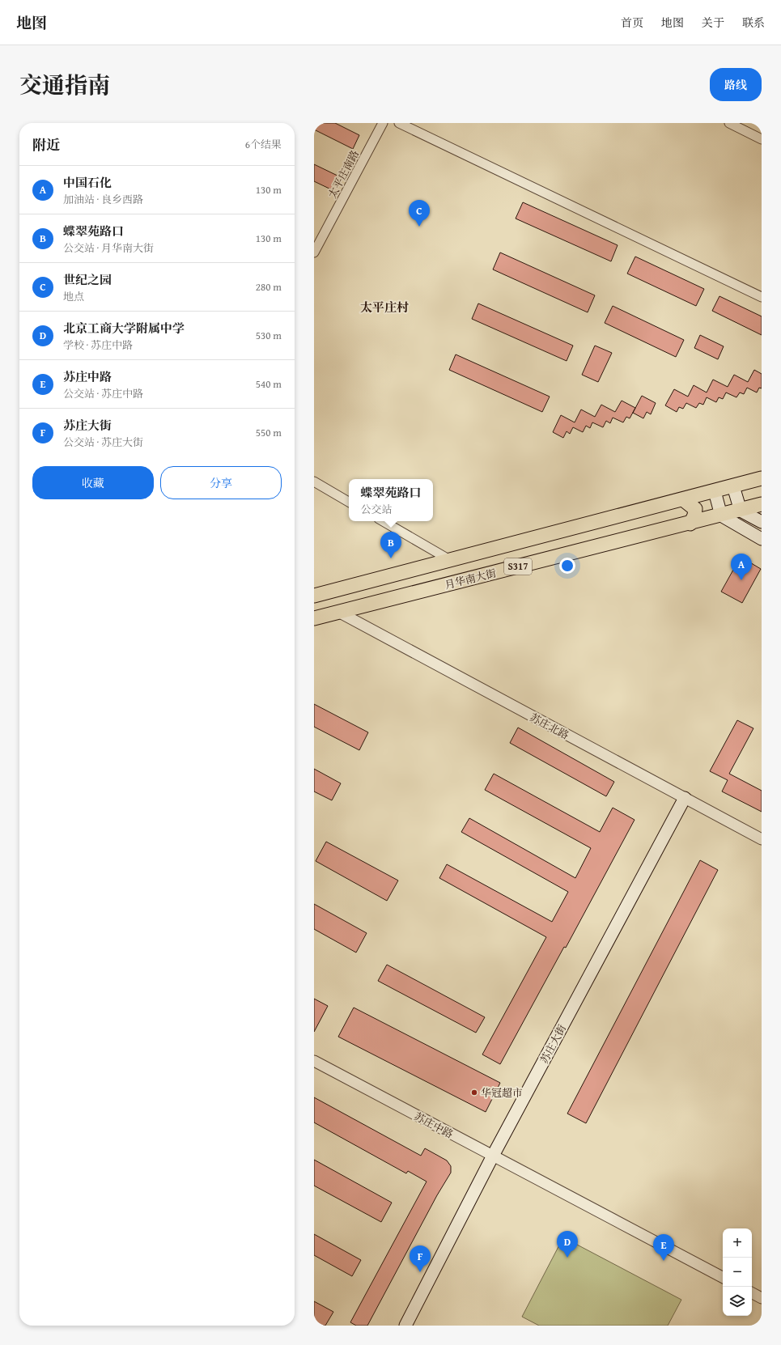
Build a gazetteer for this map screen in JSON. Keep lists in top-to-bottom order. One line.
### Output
{"streets":{"main road":["S317","月华南大街","苏庄大街"],"street":["太平庄南路","苏庄北路","苏庄中路"]},"crossings":[["S317","月华南大街"],["月华南大街","苏庄北路"],["苏庄北路","苏庄大街"],["苏庄大街","苏庄中路"]],"districts":["太平庄村"],"places":["华冠超市"],"page":{"header":"地图","nav":["首页","地图","关于","联系"],"title":"交通指南","buttons":["路线",["收藏","分享"]],"heading":["附近","6个结果"],"list":[{"mark":"A","name":"中国石化","note":"加油站 · 良乡西路","value":"130 m"},{"mark":"B","name":"蝶翠苑路口","note":"公交站 · 月华南大街","value":"130 m"},{"mark":"C","name":"世纪之园","note":"地点","value":"280 m"},{"mark":"D","name":"北京工商大学附属中学","note":"学校 · 苏庄中路","value":"530 m"},{"mark":"E","name":"苏庄中路","note":"公交站 · 苏庄中路","value":"540 m"},{"mark":"F","name":"苏庄大街","note":"公交站 · 苏庄大街","value":"550 m"}],"pins":["C","B","A","D","E","F"],"popup":["蝶翠苑路口","公交站"],"map_buttons":["+","−"]}}
